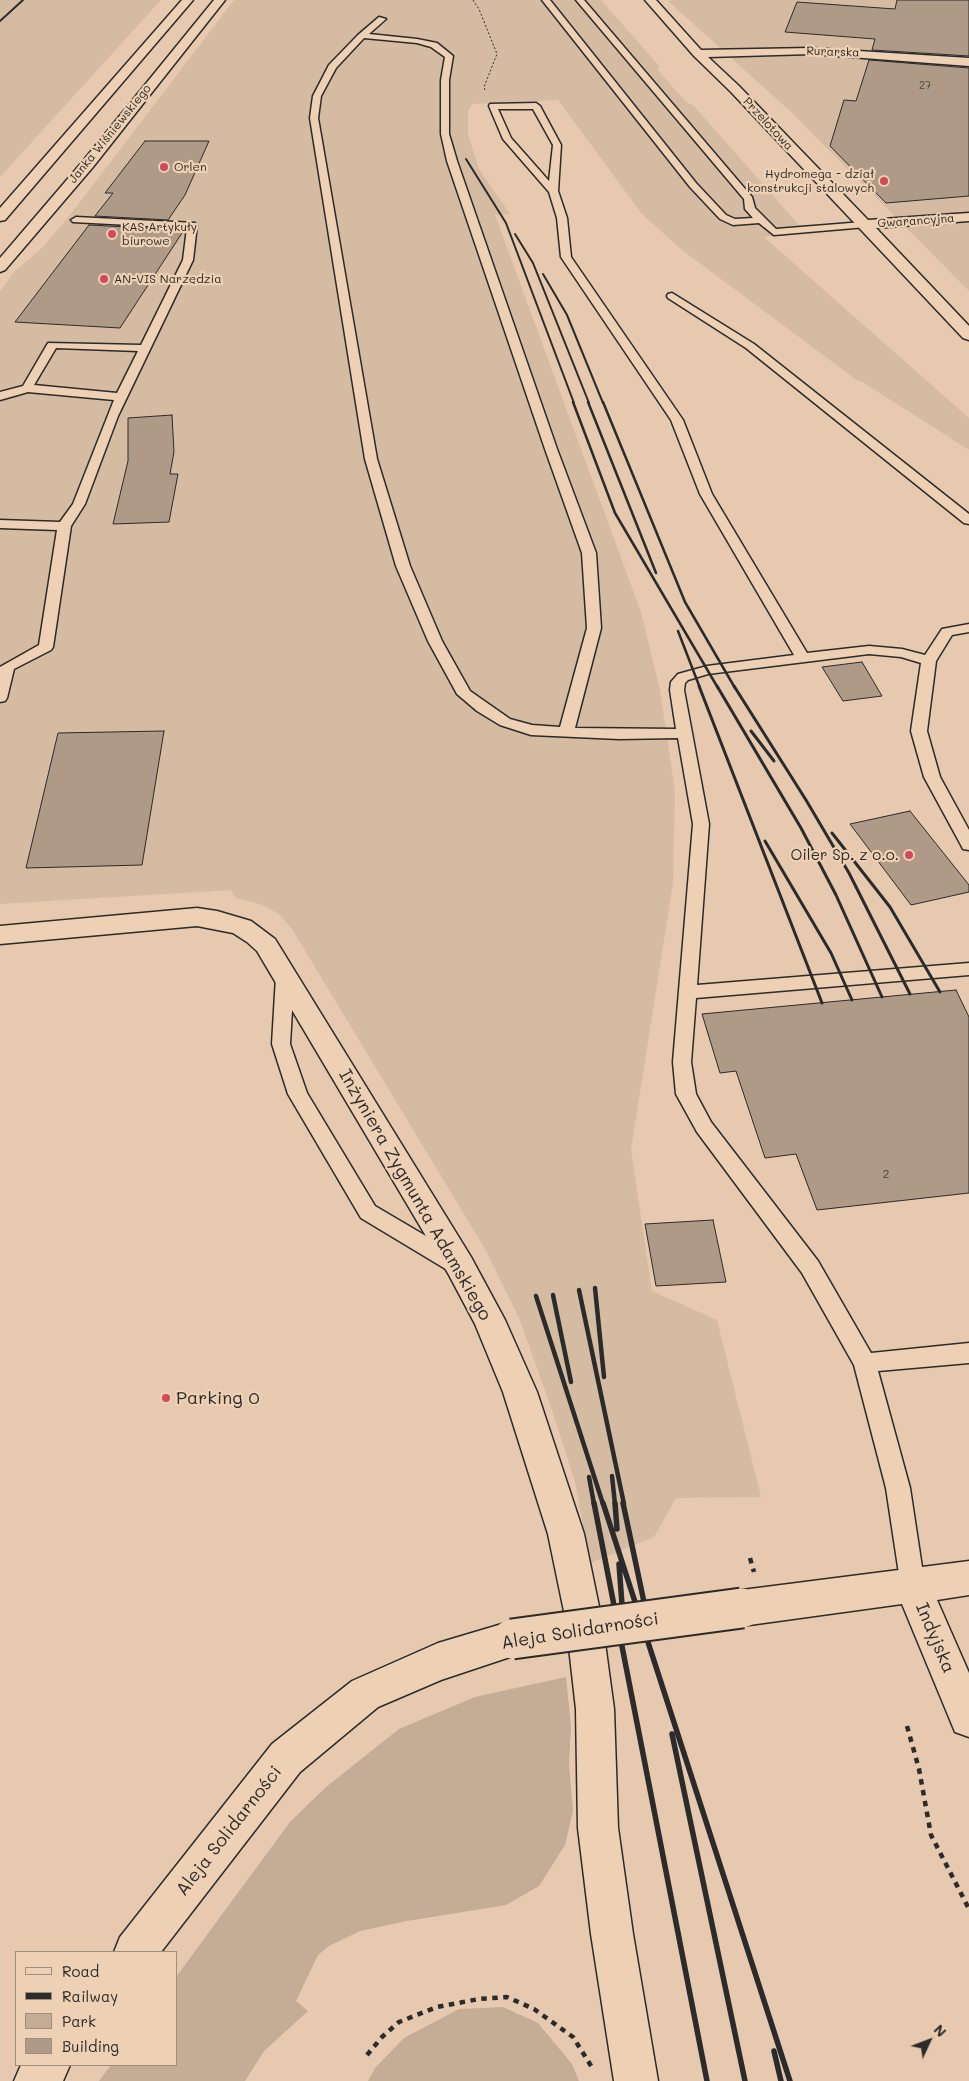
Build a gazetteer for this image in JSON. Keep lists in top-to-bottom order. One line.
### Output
{"streets":{"main road":["Rurarska","Przelotowa","Janka Wiśniewskiego","Gwarancyjna","Inżyniera Zygmunta Adamskiego","Aleja Solidarności","Indyjska"]},"crossings":[["Rurarska","Przelotowa"],["Przelotowa","Gwarancyjna"],["Aleja Solidarności","Indyjska"]],"places":["Orlen","Hydromega - dział konstrukcji stalowych","KAS Artykuły biurowe","AN-VIS Narzędzia","Oiler Sp. z o.o.","Parking 0"],"house_numbers":["27","2"],"legend":["Road","Railway","Park","Building"],"north":"top right"}
